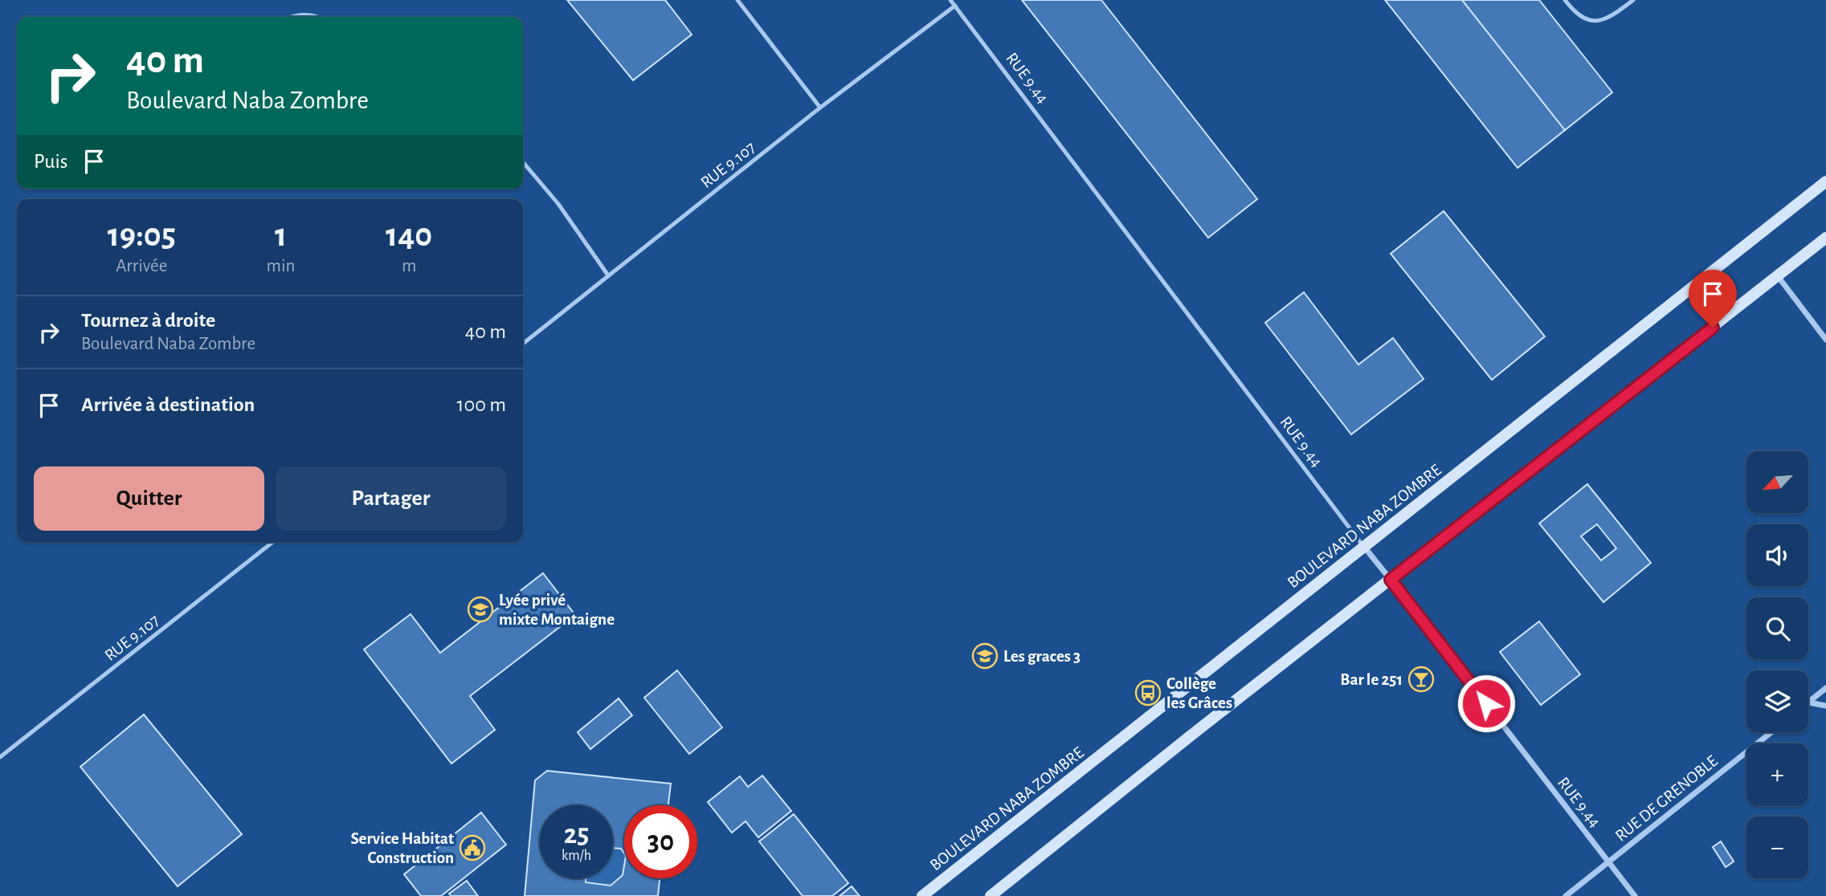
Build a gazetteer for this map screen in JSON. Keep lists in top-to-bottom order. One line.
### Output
{"streets":{"main road":["BOULEVARD NABA ZOMBRE"],"street":["RUE 9.44","RUE DE GRENOBLE"],"lane":["RUE 9.107"]},"crossings":[["RUE 9.44","RUE 9.107"],["RUE 9.44","BOULEVARD NABA ZOMBRE"],["RUE 9.44","RUE DE GRENOBLE"]],"places":{"school or university":["Lyée privé mixte Montaigne","Les graces 3"],"bar":["Bar le 251"],"bus stop":["Collège les Grâces"],"public building":["Service Habitat Construction"]},"north":"bottom left","page":{"turn":["40 m","Boulevard Naba Zombre"],"then":"Puis","eta":["19:05","Arrivée","1","min","140","m"],"list":[{"name":"Tournez à droite","note":"Boulevard Naba Zombre","value":"40 m"},{"name":"Arrivée à destination","value":"100 m"}],"map_buttons":["+","−"],"buttons":["Quitter","Partager"],"speed":"25 km/h","limit":"30"}}
